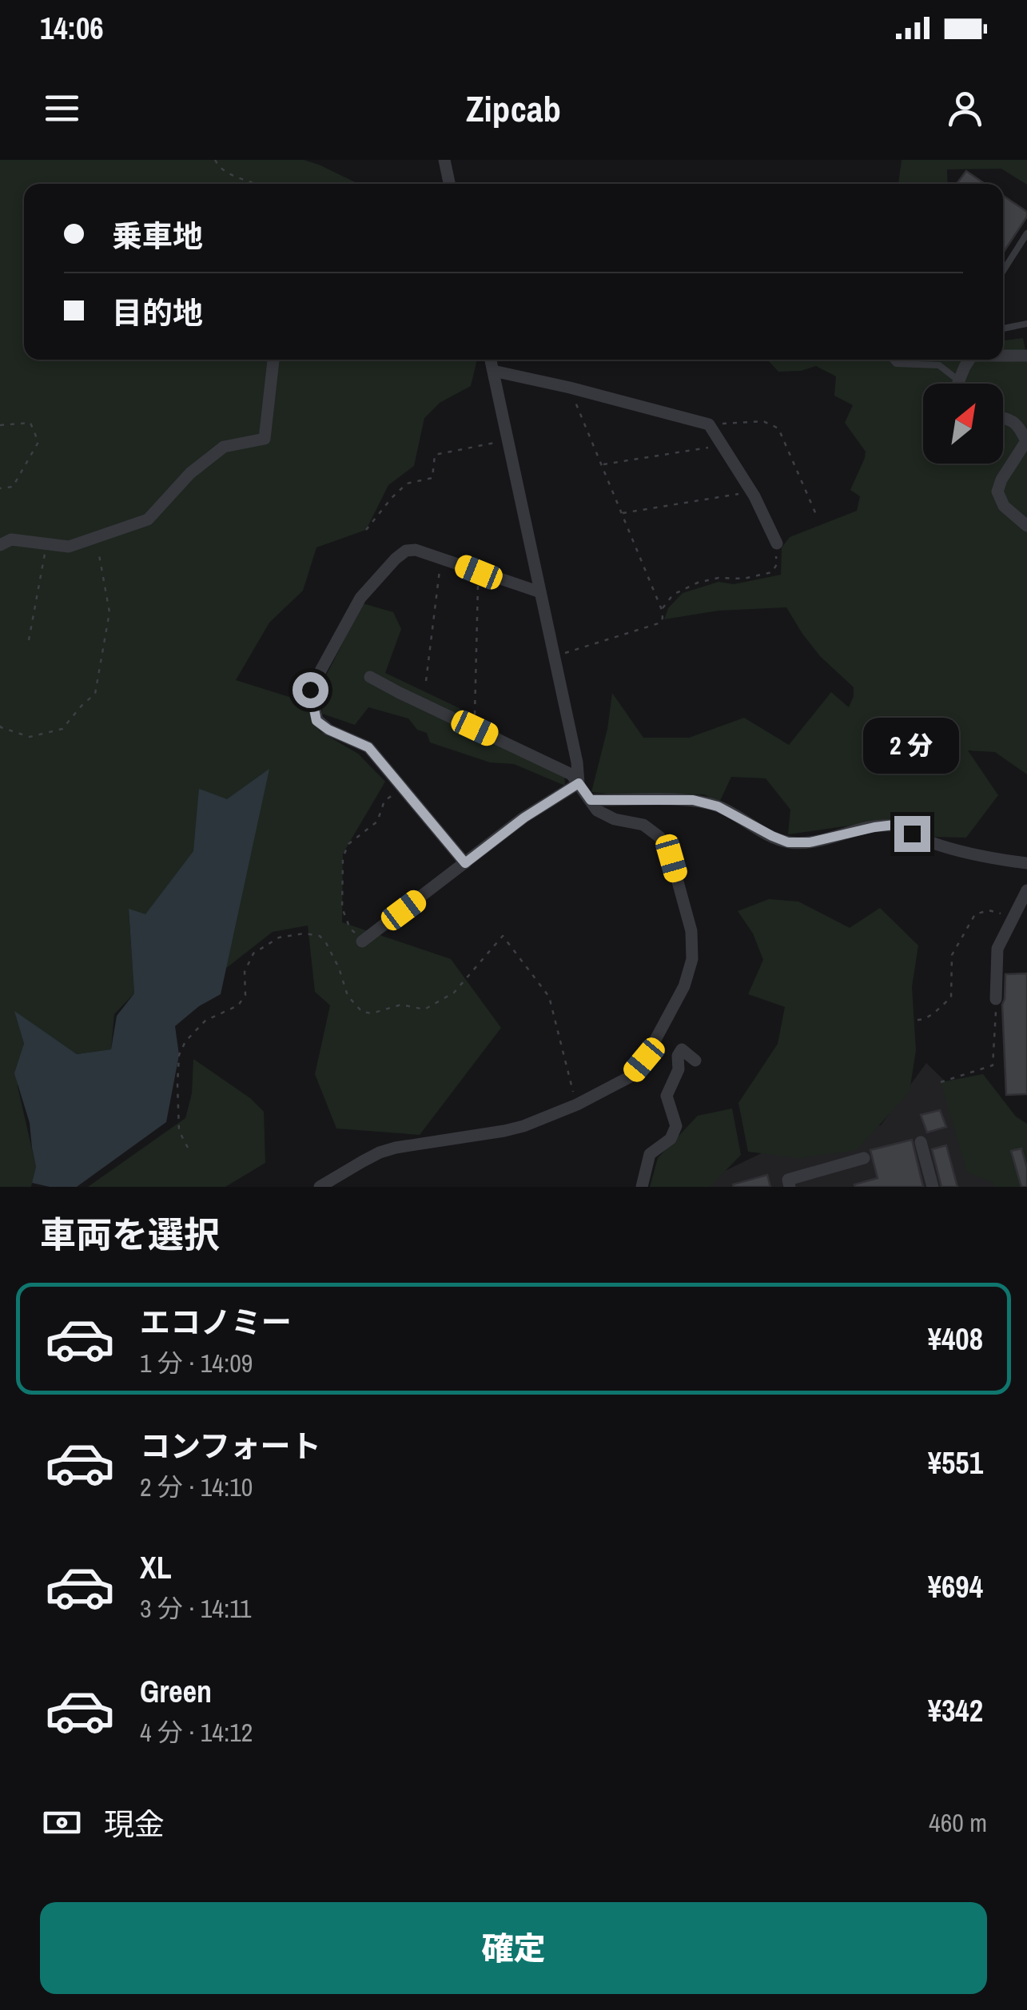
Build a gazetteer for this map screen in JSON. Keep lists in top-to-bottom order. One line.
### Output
{"north":"top right","page":{"status":"14:06","header":"Zipcab","banner":["乗車地","目的地"],"bubble":"2 分","heading":"車両を選択","list":[{"name":"エコノミー","note":"1 分 · 14:09","value":"¥408"},{"name":"コンフォート","note":"2 分 · 14:10","value":"¥551"},{"name":"XL","note":"3 分 · 14:11","value":"¥694"},{"name":"Green","note":"4 分 · 14:12","value":"¥342"}],"pay":["現金","460 m"],"buttons":"確定"}}
